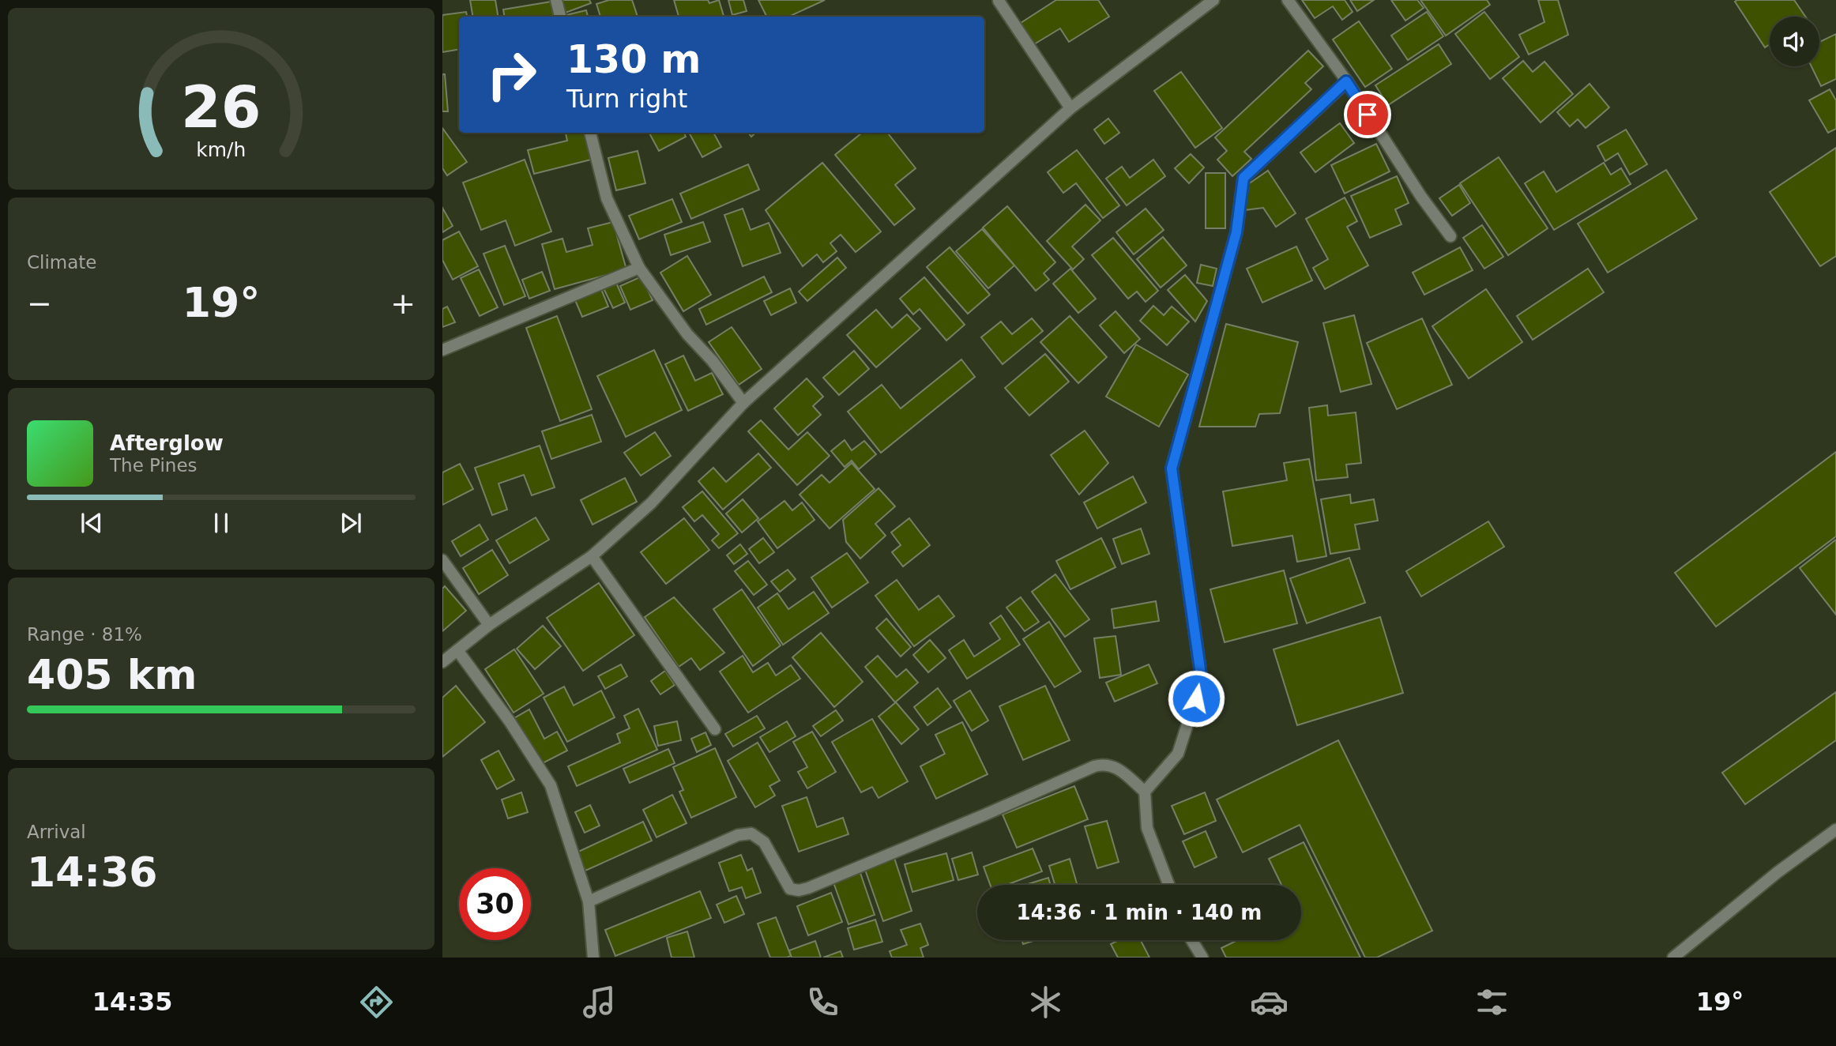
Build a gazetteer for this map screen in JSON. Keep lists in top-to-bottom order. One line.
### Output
{"page":{"turn":["130 m","Turn right"],"tile":["Climate",["Range · 81%","405 km"],["Arrival","14:36"]],"heat":["−","19°","+"],"song":["Afterglow","The Pines"],"limit":"30","trip":"14:36 · 1 min · 140 m","tabs":["14:35","19°"],"gauge":["26","km/h"]}}
